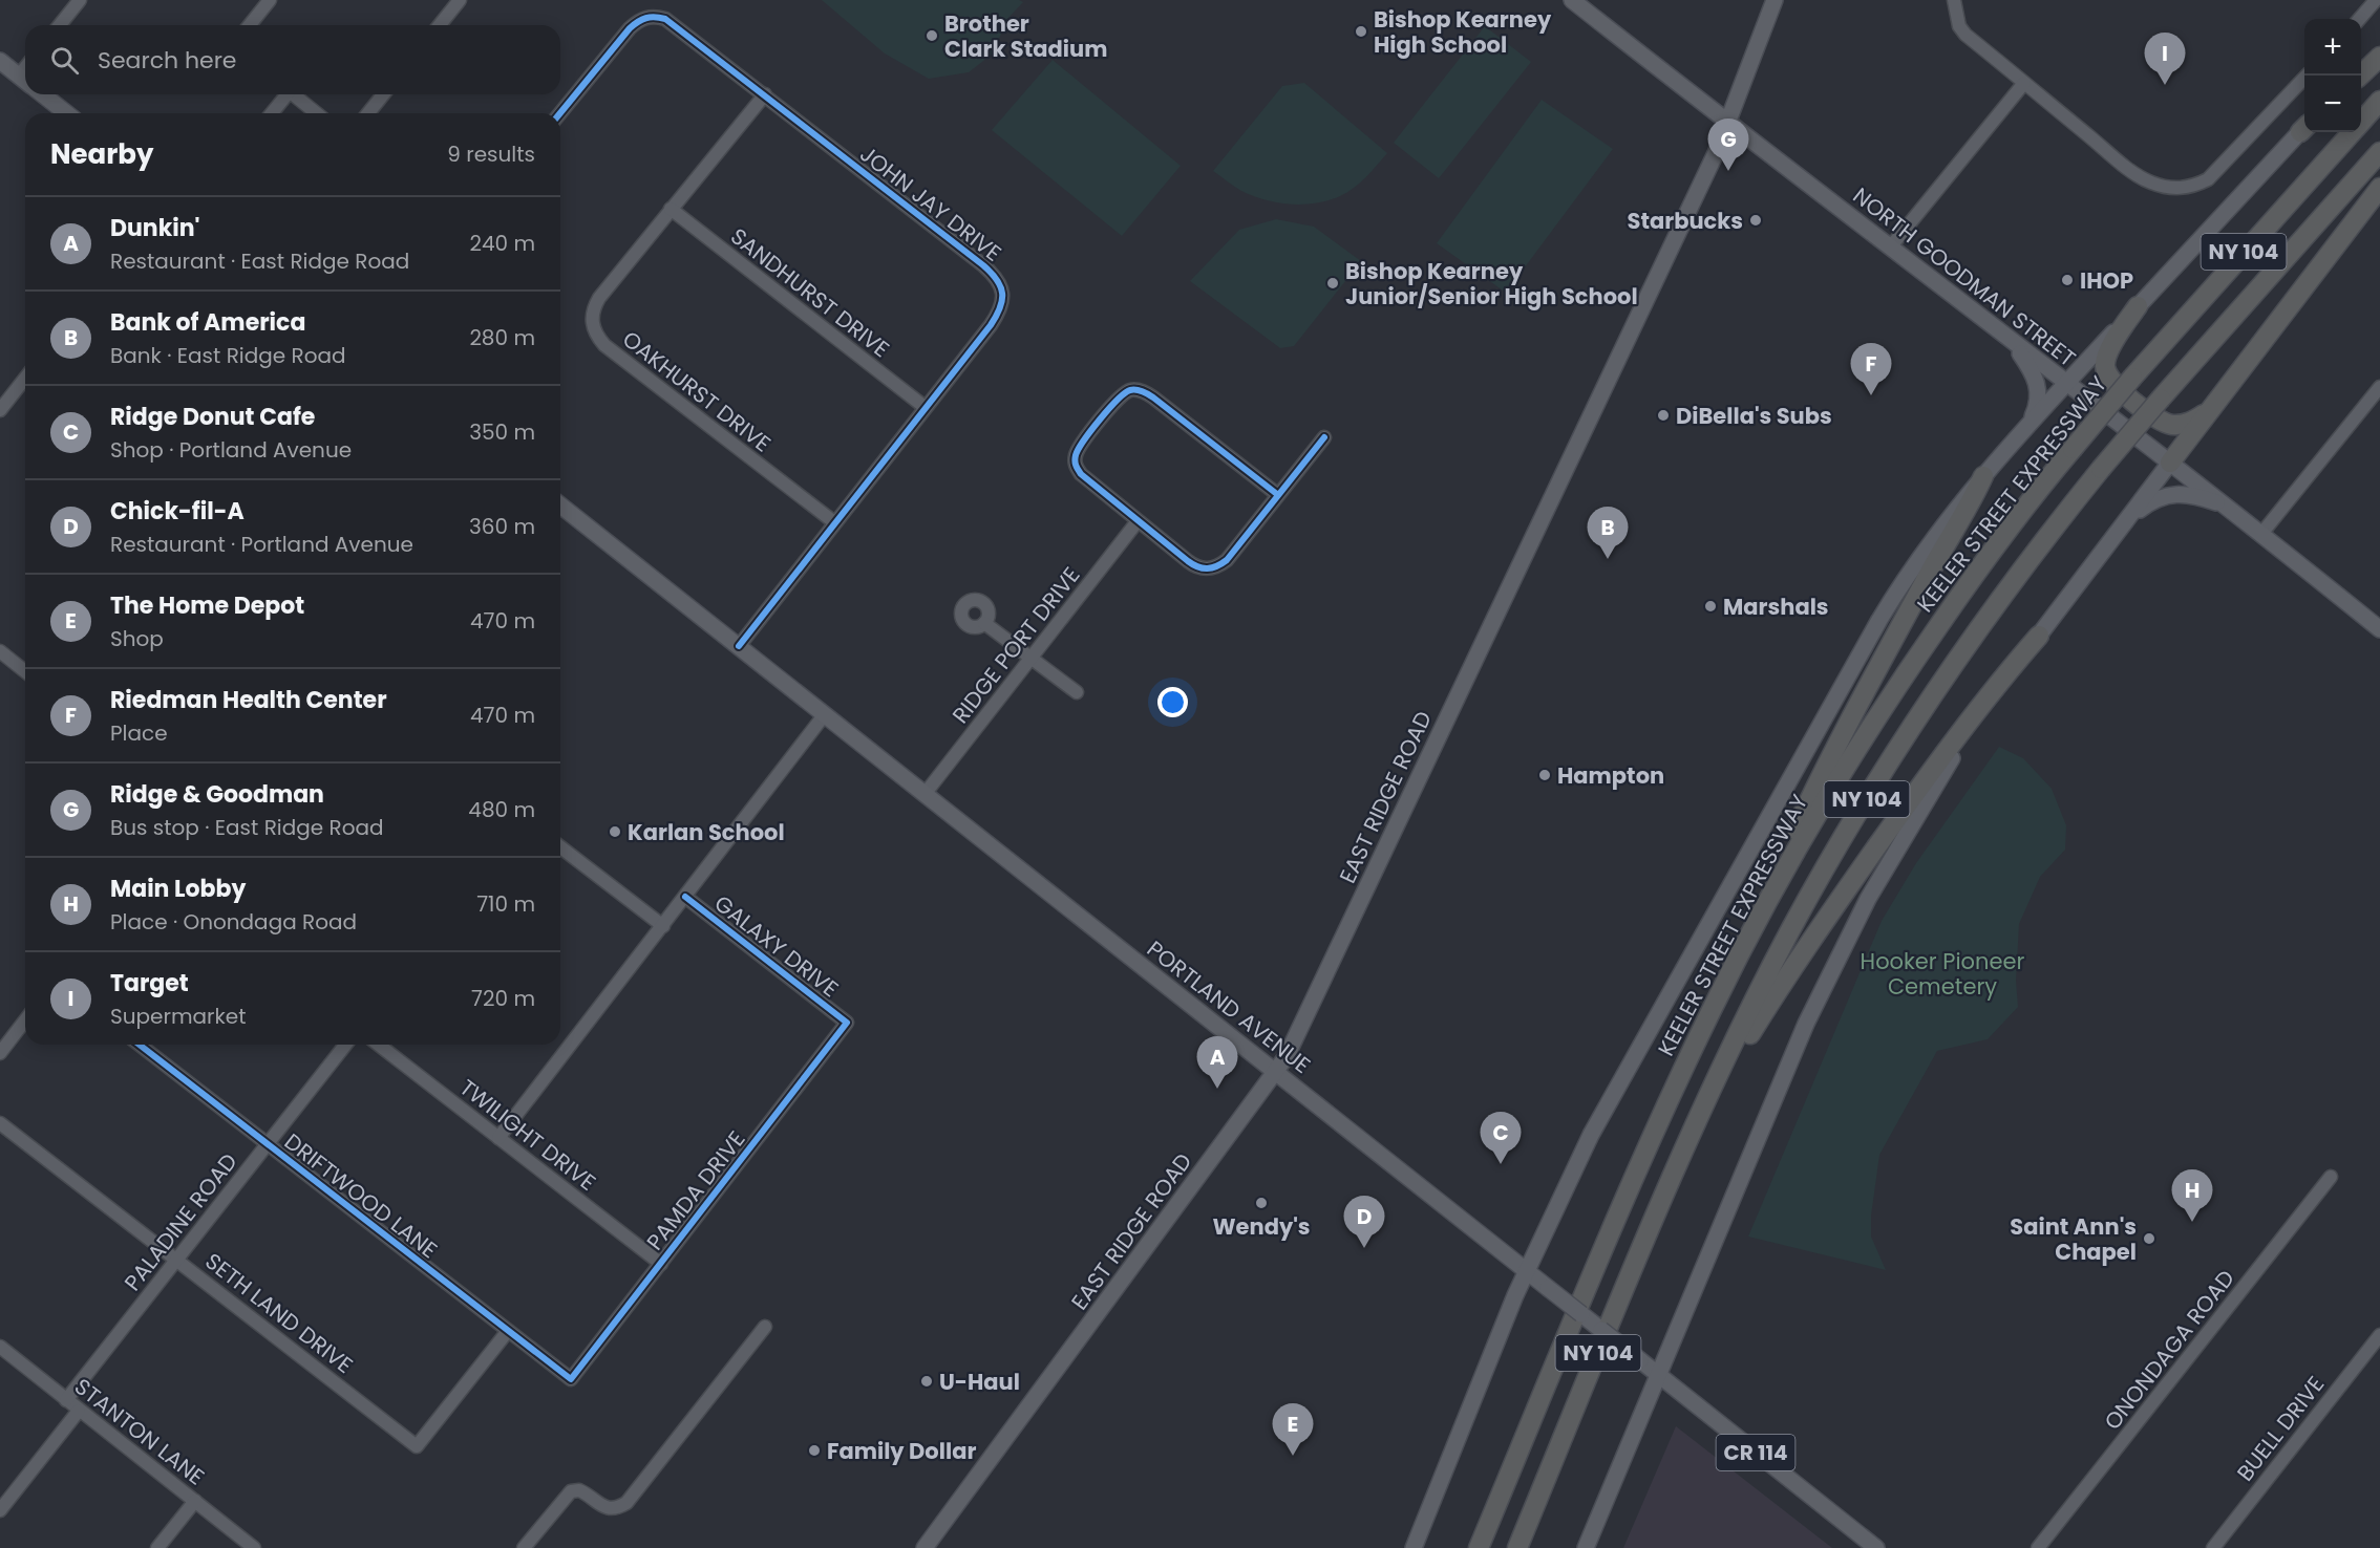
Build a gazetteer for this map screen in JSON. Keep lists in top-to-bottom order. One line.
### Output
{"streets":{"highway":["NY 104","KEELER STREET EXPRESSWAY"],"main road":["NORTH GOODMAN STREET","EAST RIDGE ROAD","PORTLAND AVENUE","CR 114"],"street":["JOHN JAY DRIVE","SANDHURST DRIVE","OAKHURST DRIVE","RIDGE PORT DRIVE","GALAXY DRIVE","TWILIGHT DRIVE","PAMDA DRIVE","DRIFTWOOD LANE","PALADINE ROAD","SETH LAND DRIVE","ONONDAGA ROAD","BUELL DRIVE","STANTON LANE"]},"crossings":[["JOHN JAY DRIVE","SANDHURST DRIVE"],["JOHN JAY DRIVE","OAKHURST DRIVE"],["JOHN JAY DRIVE","PORTLAND AVENUE"],["NORTH GOODMAN STREET","EAST RIDGE ROAD"],["SANDHURST DRIVE","OAKHURST DRIVE"],["RIDGE PORT DRIVE","PORTLAND AVENUE"],["EAST RIDGE ROAD","PORTLAND AVENUE"],["GALAXY DRIVE","PAMDA DRIVE"],["TWILIGHT DRIVE","PAMDA DRIVE"],["PAMDA DRIVE","DRIFTWOOD LANE"],["DRIFTWOOD LANE","PALADINE ROAD"],["DRIFTWOOD LANE","SETH LAND DRIVE"],["PALADINE ROAD","SETH LAND DRIVE"],["PALADINE ROAD","STANTON LANE"]],"parks":["Hooker Pioneer Cemetery"],"places":["Bishop Kearney High School","Brother Clark Stadium","Starbucks","IHOP","Bishop Kearney Junior/Senior High School","DiBella's Subs","Marshals","Hampton","Karlan School","Wendy's","Saint Ann's Chapel","U-Haul","Family Dollar"],"page":{"map_buttons":["+","−"],"search":"Search here","pins":["I","G","F","B","A","C","H","D","E"],"heading":["Nearby","9 results"],"list":[{"mark":"A","name":"Dunkin'","note":"Restaurant · East Ridge Road","value":"240 m"},{"mark":"B","name":"Bank of America","note":"Bank · East Ridge Road","value":"280 m"},{"mark":"C","name":"Ridge Donut Cafe","note":"Shop · Portland Avenue","value":"350 m"},{"mark":"D","name":"Chick-fil-A","note":"Restaurant · Portland Avenue","value":"360 m"},{"mark":"E","name":"The Home Depot","note":"Shop","value":"470 m"},{"mark":"F","name":"Riedman Health Center","note":"Place","value":"470 m"},{"mark":"G","name":"Ridge & Goodman","note":"Bus stop · East Ridge Road","value":"480 m"},{"mark":"H","name":"Main Lobby","note":"Place · Onondaga Road","value":"710 m"},{"mark":"I","name":"Target","note":"Supermarket","value":"720 m"}]}}
